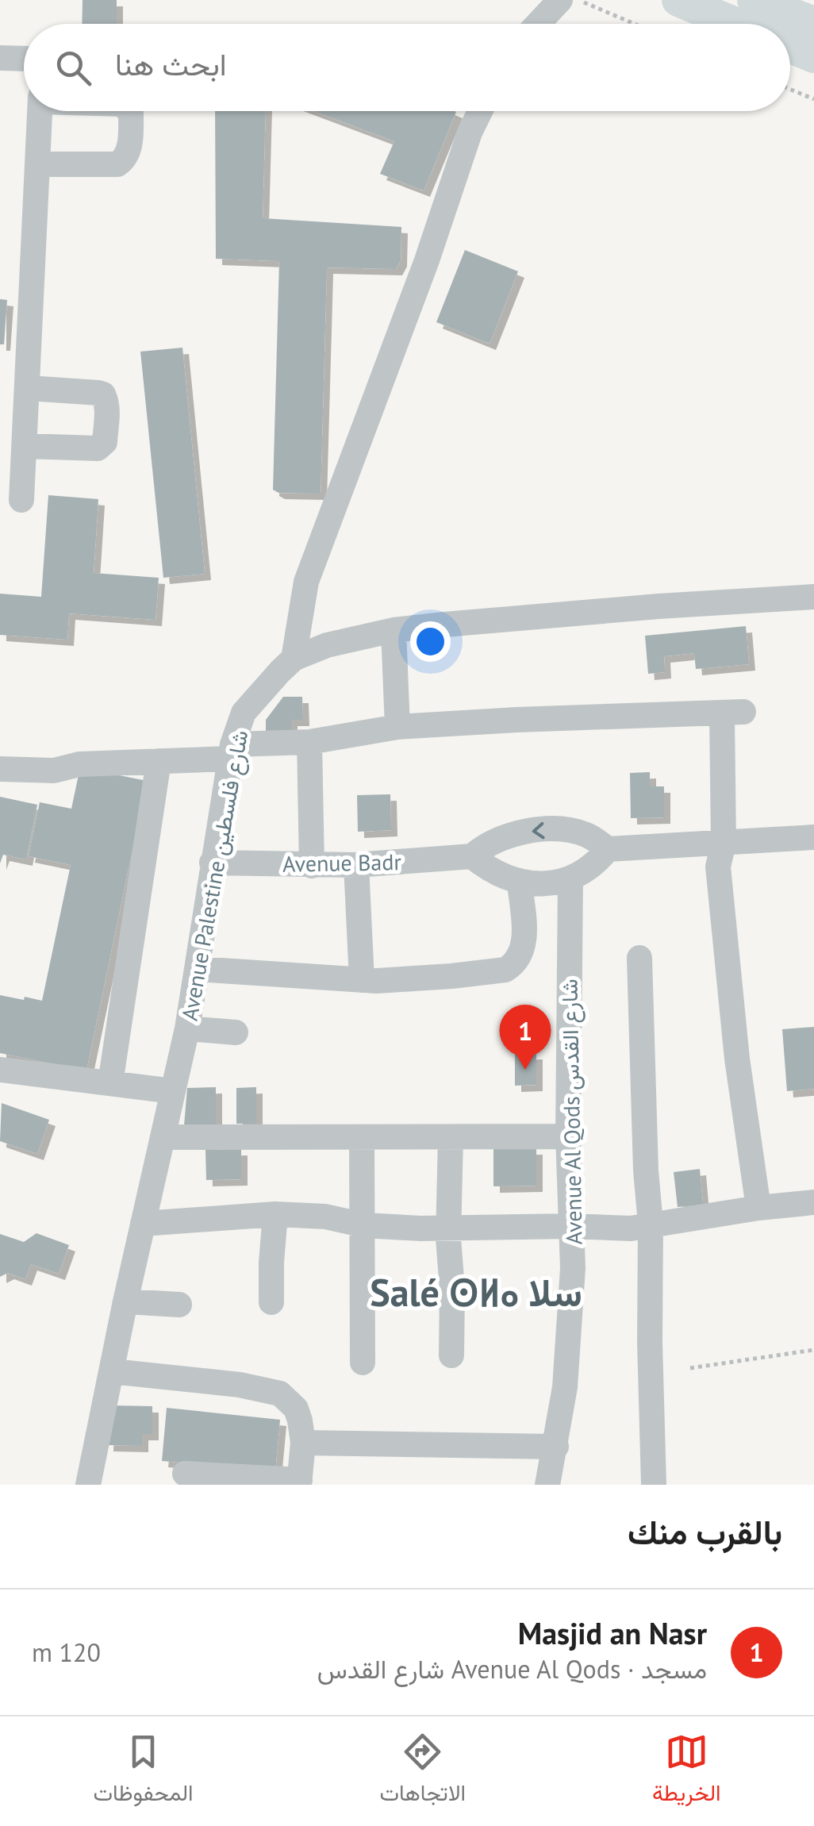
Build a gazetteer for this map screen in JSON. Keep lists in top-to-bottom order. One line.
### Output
{"streets":{"street":["Avenue Badr","Avenue Palestine شارع فلسطين","Avenue Al Qods شارع القدس"]},"crossings":[["Avenue Badr","Avenue Palestine شارع فلسطين"]],"districts":["Salé ⵙⵍⴰ سلا"],"page":{"search":"ابحث هنا","pins":"1","heading":"بالقرب منك","list":[{"mark":"1","name":"Masjid an Nasr","note":"مسجد · Avenue Al Qods شارع القدس","value":"120 m"}],"nav":["الخريطة","الاتجاهات","المحفوظات"]}}
